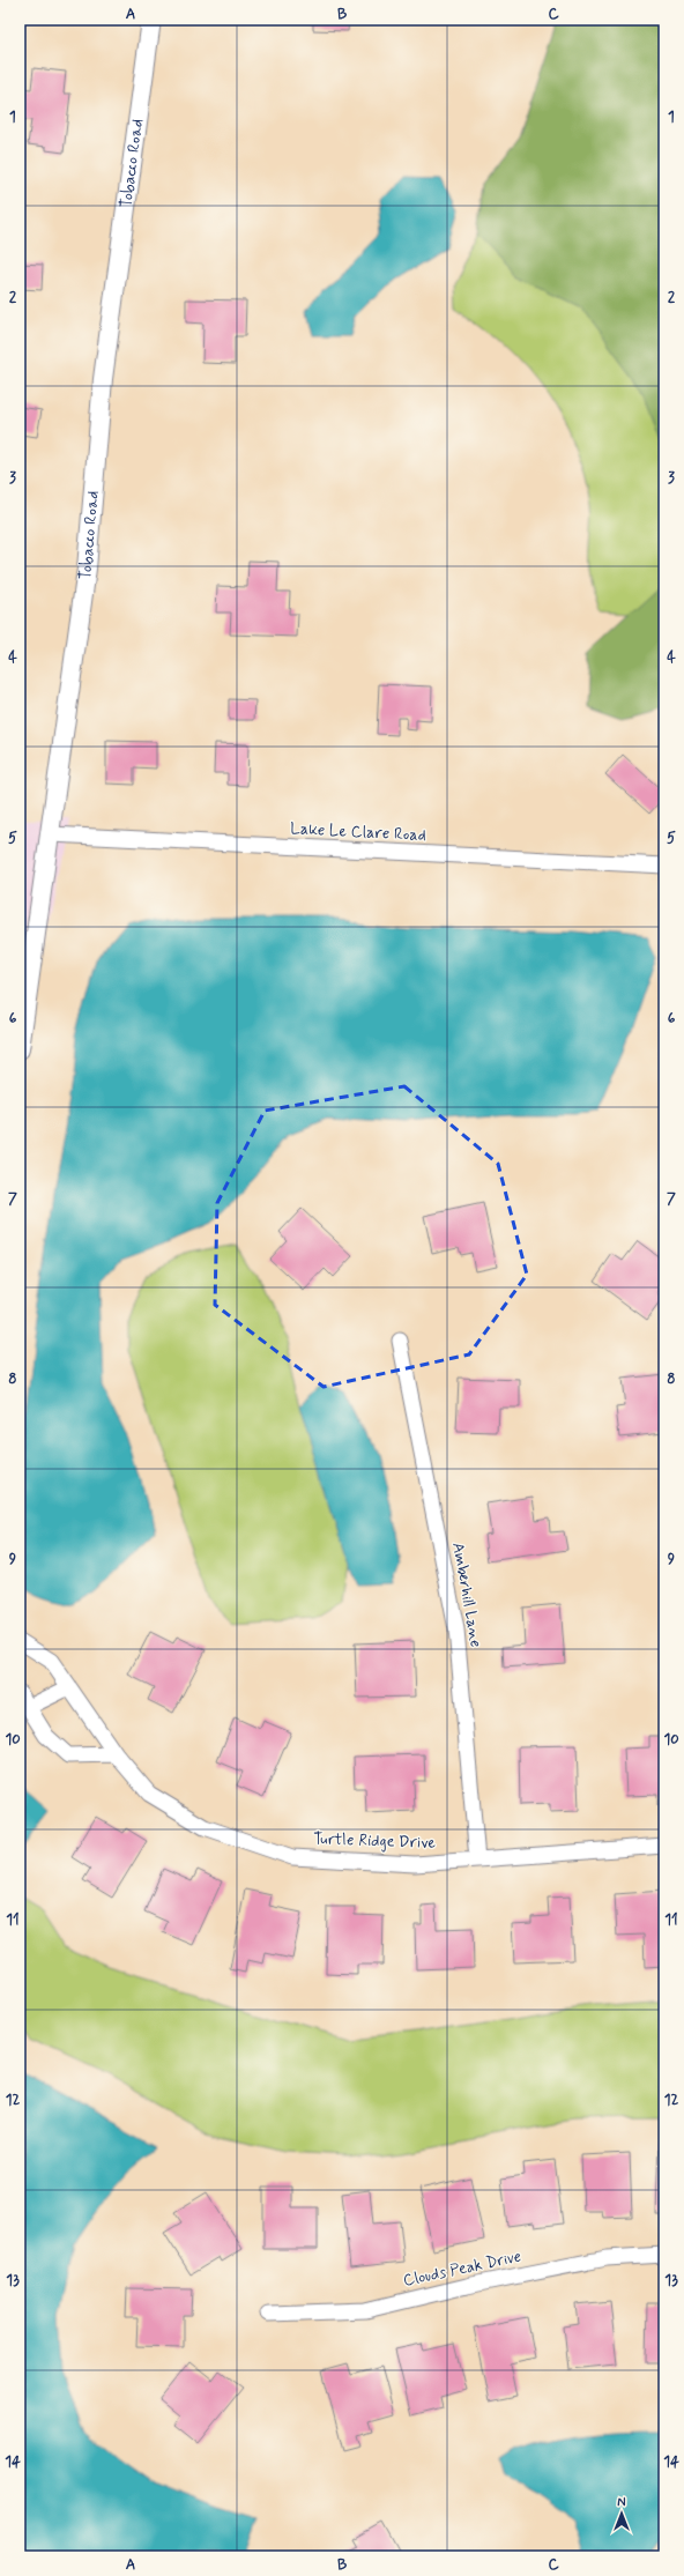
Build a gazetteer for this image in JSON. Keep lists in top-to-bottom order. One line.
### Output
{"streets":{"street":["Tobacco Road","Lake Le Clare Road","Amberhill Lane","Turtle Ridge Drive","Clouds Peak Drive"]},"crossings":[["Tobacco Road","Lake Le Clare Road"],["Amberhill Lane","Turtle Ridge Drive"]],"north":"top","grid":{"columns":["A","B","C"],"rows":["1","2","3","4","5","6","7","8","9","10","11","12","13","14"]}}
